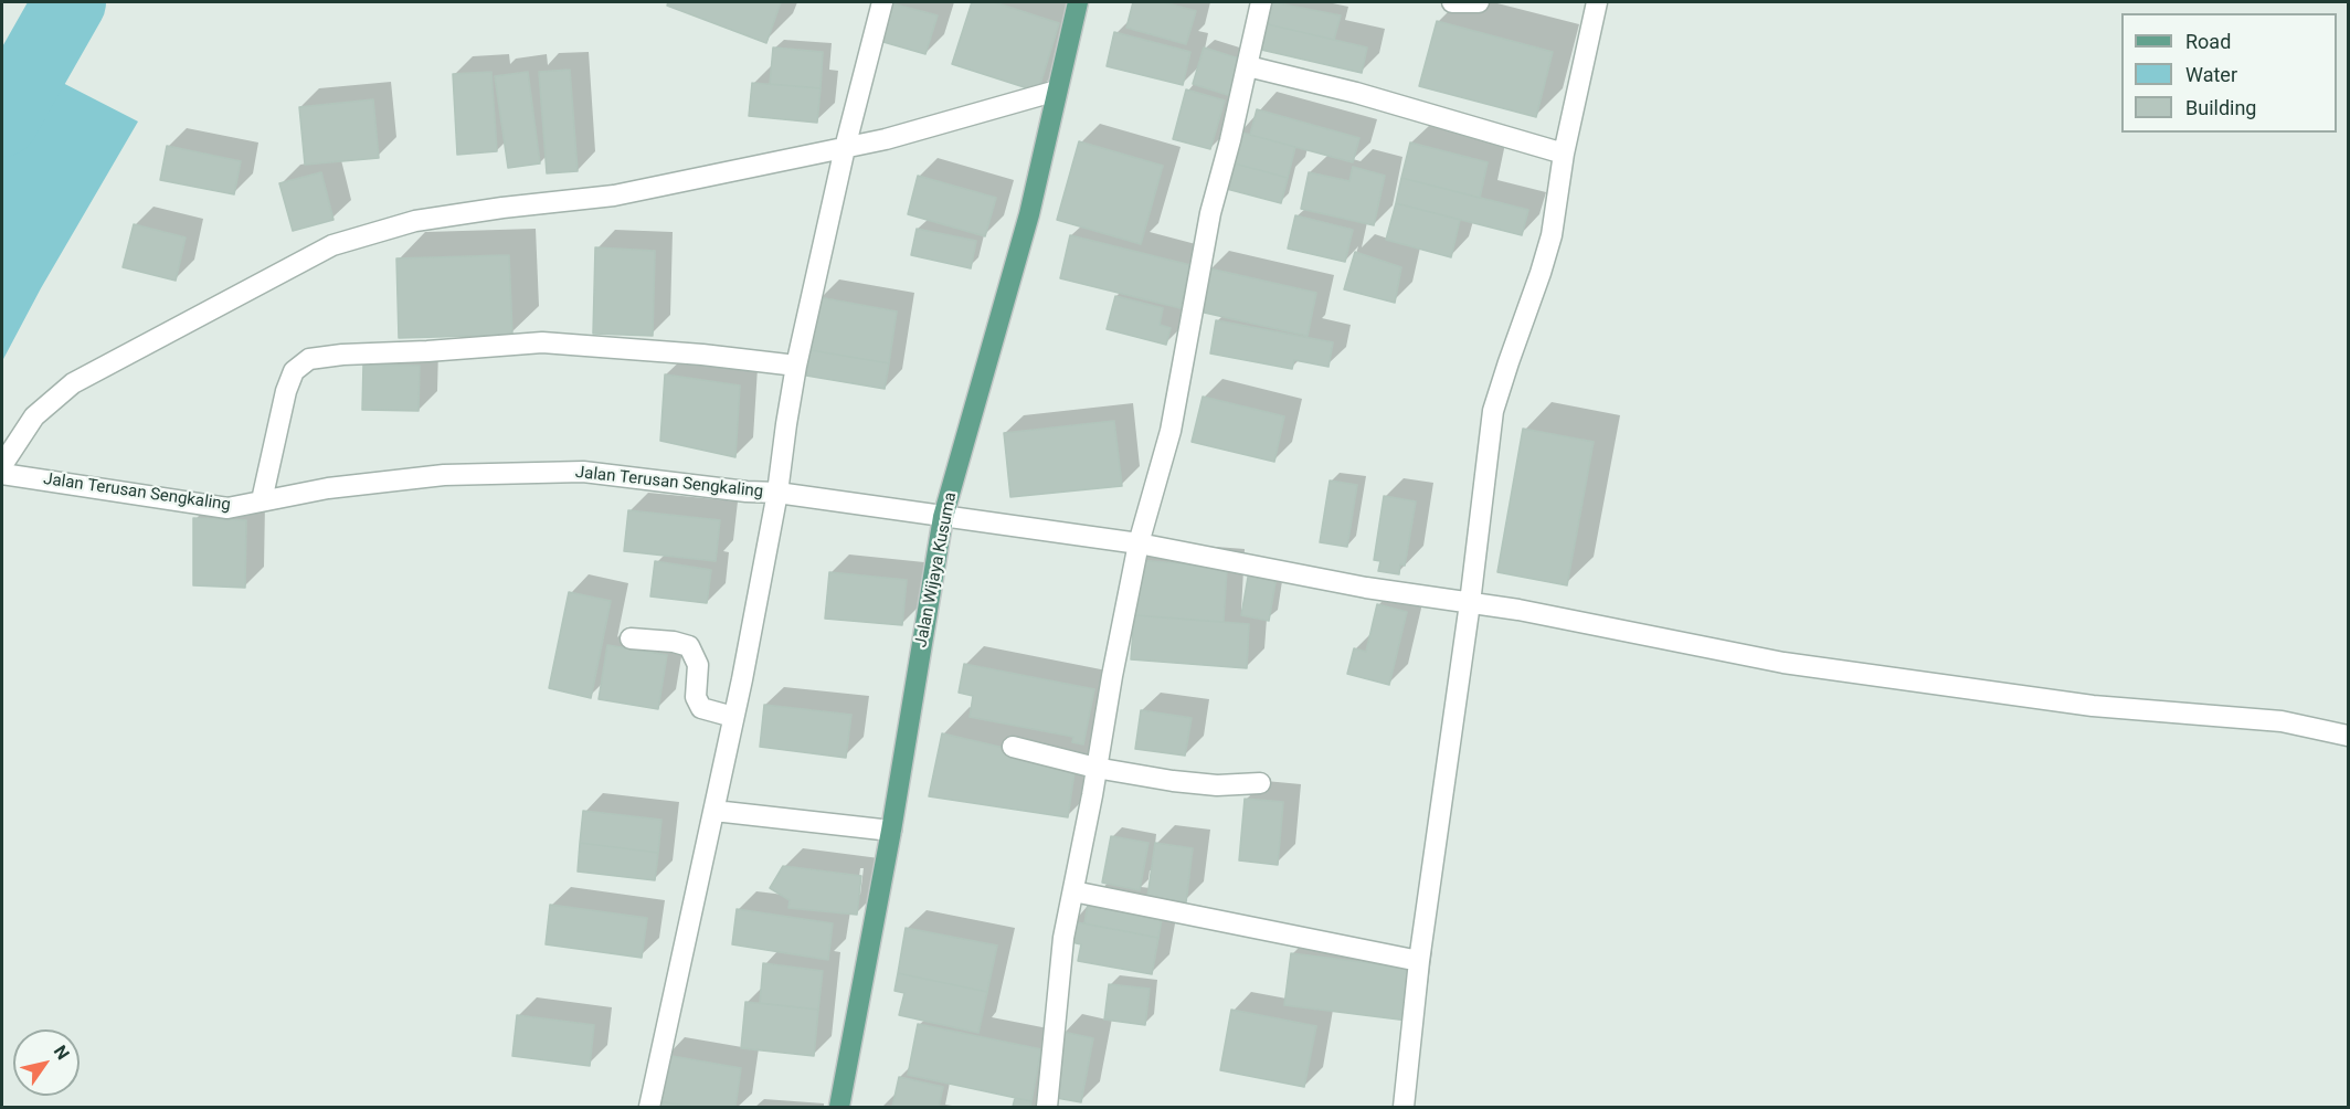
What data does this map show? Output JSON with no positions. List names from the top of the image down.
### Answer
{
  "streets": {
    "main road": ["Jalan Wijaya Kusuma"],
    "street": ["Jalan Terusan Sengkaling"]
  },
  "crossings": [
    ["Jalan Terusan Sengkaling", "Jalan Wijaya Kusuma"]
  ],
  "legend": ["Road", "Water", "Building"],
  "north": "top right"
}
